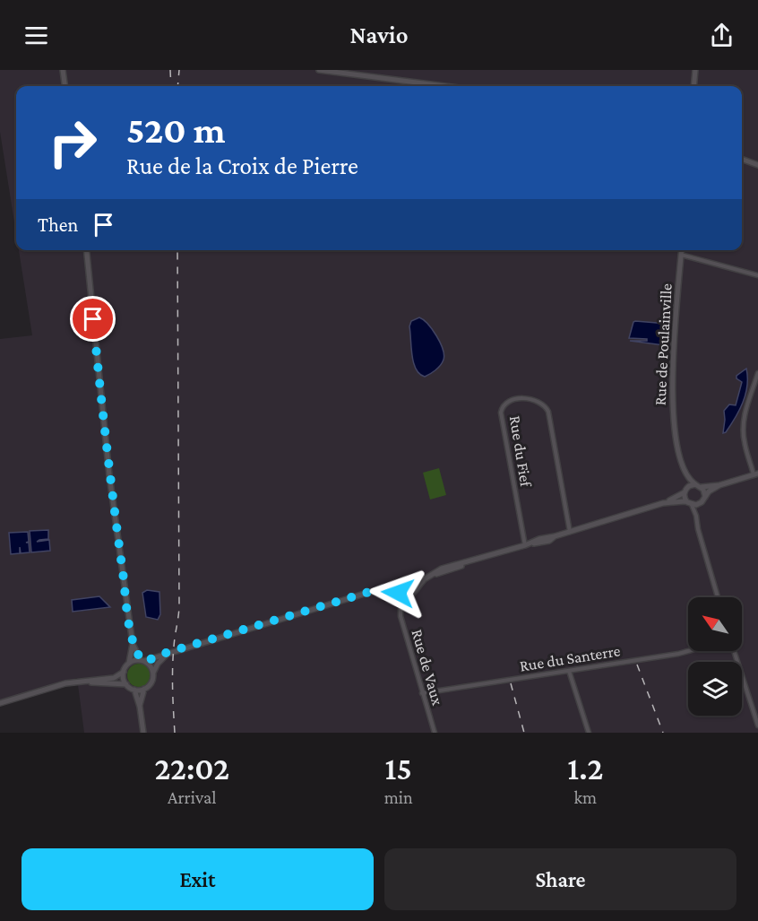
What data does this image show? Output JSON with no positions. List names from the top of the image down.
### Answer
{
  "streets": {
    "main road": ["Rue de Poulainville"],
    "street": ["Rue du Fief", "Rue du Santerre", "Rue de Vaux"]
  },
  "crossings": [
    ["Rue du Santerre", "Rue de Vaux"]
  ],
  "north": "top left",
  "page": {
    "header": "Navio",
    "turn": ["520 m", "Rue de la Croix de Pierre"],
    "then": "Then",
    "eta": [
      "22:02",
      "Arrival",
      "15",
      "min",
      "1.2",
      "km"
    ],
    "buttons": ["Exit", "Share"]
  }
}
